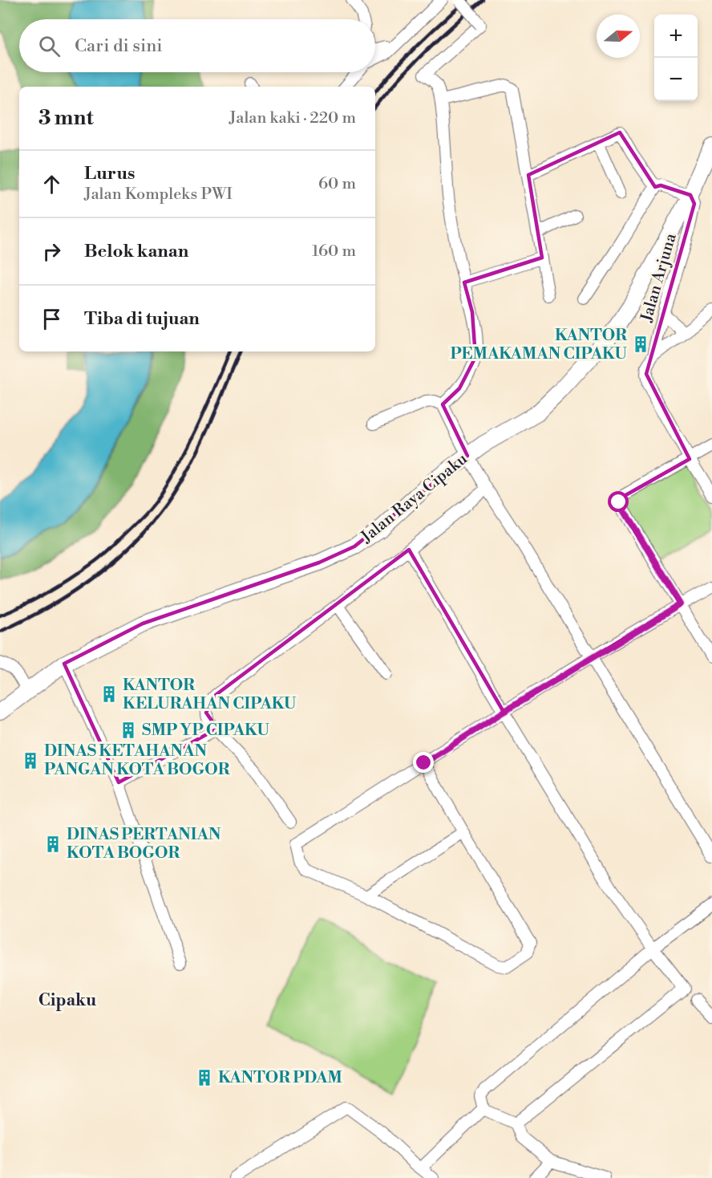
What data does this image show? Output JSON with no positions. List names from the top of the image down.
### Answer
{
  "streets": {
    "street": ["Jalan Arjuna", "Jalan Raya Cipaku"]
  },
  "crossings": [
    ["Jalan Arjuna", "Jalan Raya Cipaku"]
  ],
  "districts": ["Cipaku"],
  "places": {
    "building": [
      "KANTOR PEMAKAMAN CIPAKU",
      "KANTOR KELURAHAN CIPAKU",
      "SMP YP CIPAKU",
      "DINAS KETAHANAN PANGAN KOTA BOGOR",
      "DINAS PERTANIAN KOTA BOGOR",
      "KANTOR PDAM"
    ]
  },
  "north": "right",
  "page": {
    "map_buttons": ["+", "−"],
    "search": "Cari di sini",
    "heading": ["3 mnt", "Jalan kaki · 220 m"],
    "list": [
      ["Lurus", "Jalan Kompleks PWI", "60 m"],
      ["Belok kanan", "160 m"],
      "Tiba di tujuan"
    ]
  }
}
